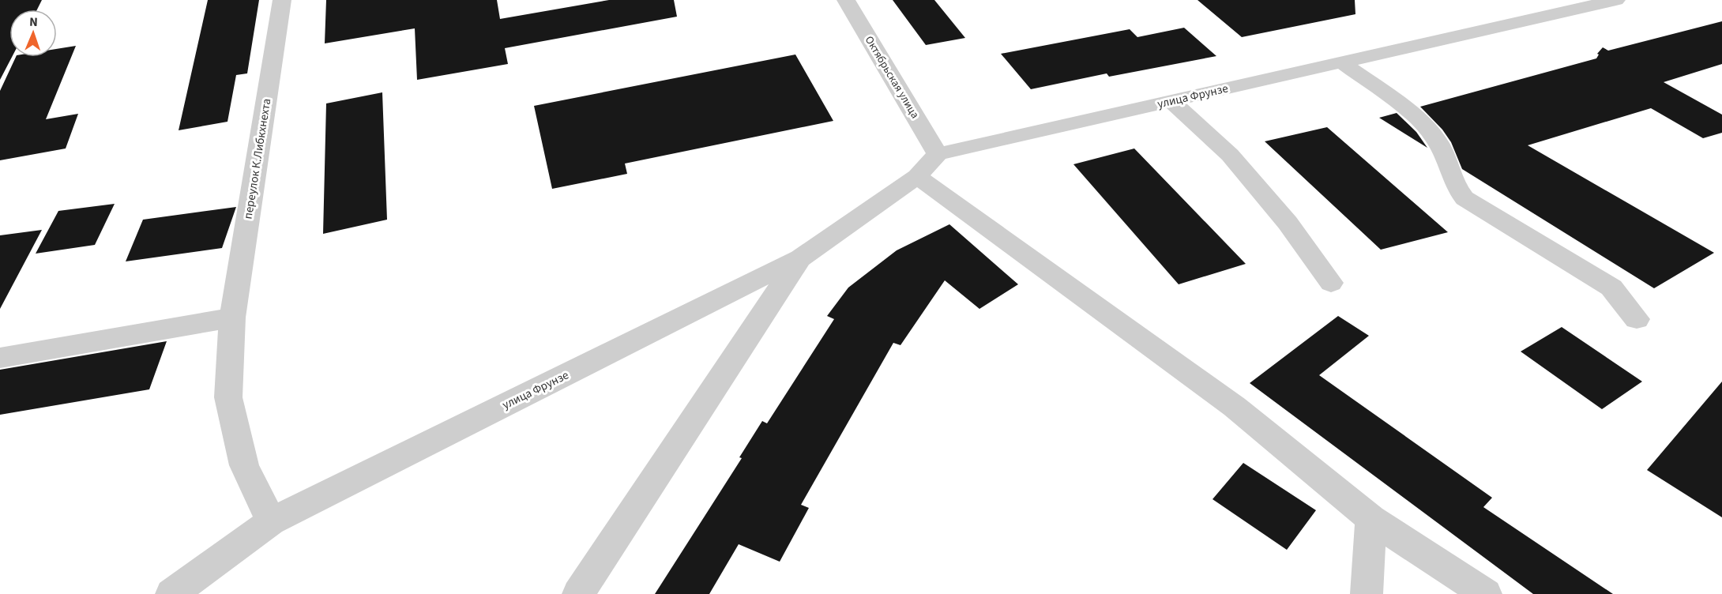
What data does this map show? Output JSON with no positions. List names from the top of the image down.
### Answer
{
  "streets": {
    "street": ["Октябрьская улица", "улица Фрунзе", "переулок К.Либкхнехта"]
  },
  "crossings": [
    ["Октябрьская улица", "улица Фрунзе"],
    ["улица Фрунзе", "переулок К.Либкхнехта"]
  ],
  "north": "top"
}
